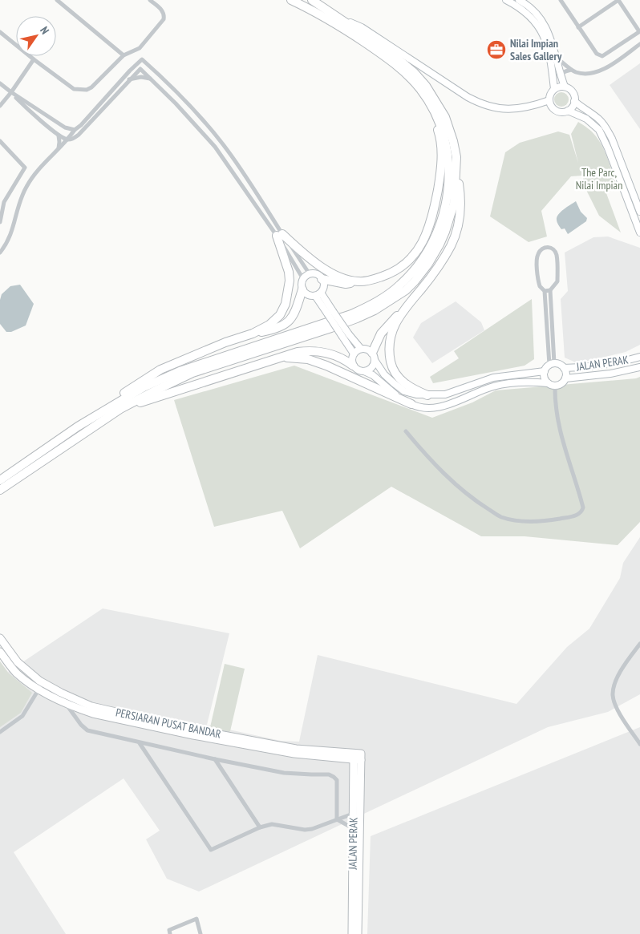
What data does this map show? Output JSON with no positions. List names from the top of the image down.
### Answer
{
  "streets": {
    "main road": ["JALAN PERAK", "PERSIARAN PUSAT BANDAR"]
  },
  "crossings": [
    ["JALAN PERAK", "PERSIARAN PUSAT BANDAR"]
  ],
  "parks": ["The Parc, Nilai Impian"],
  "places": {
    "office": ["Nilai Impian Sales Gallery"]
  },
  "north": "top right"
}
